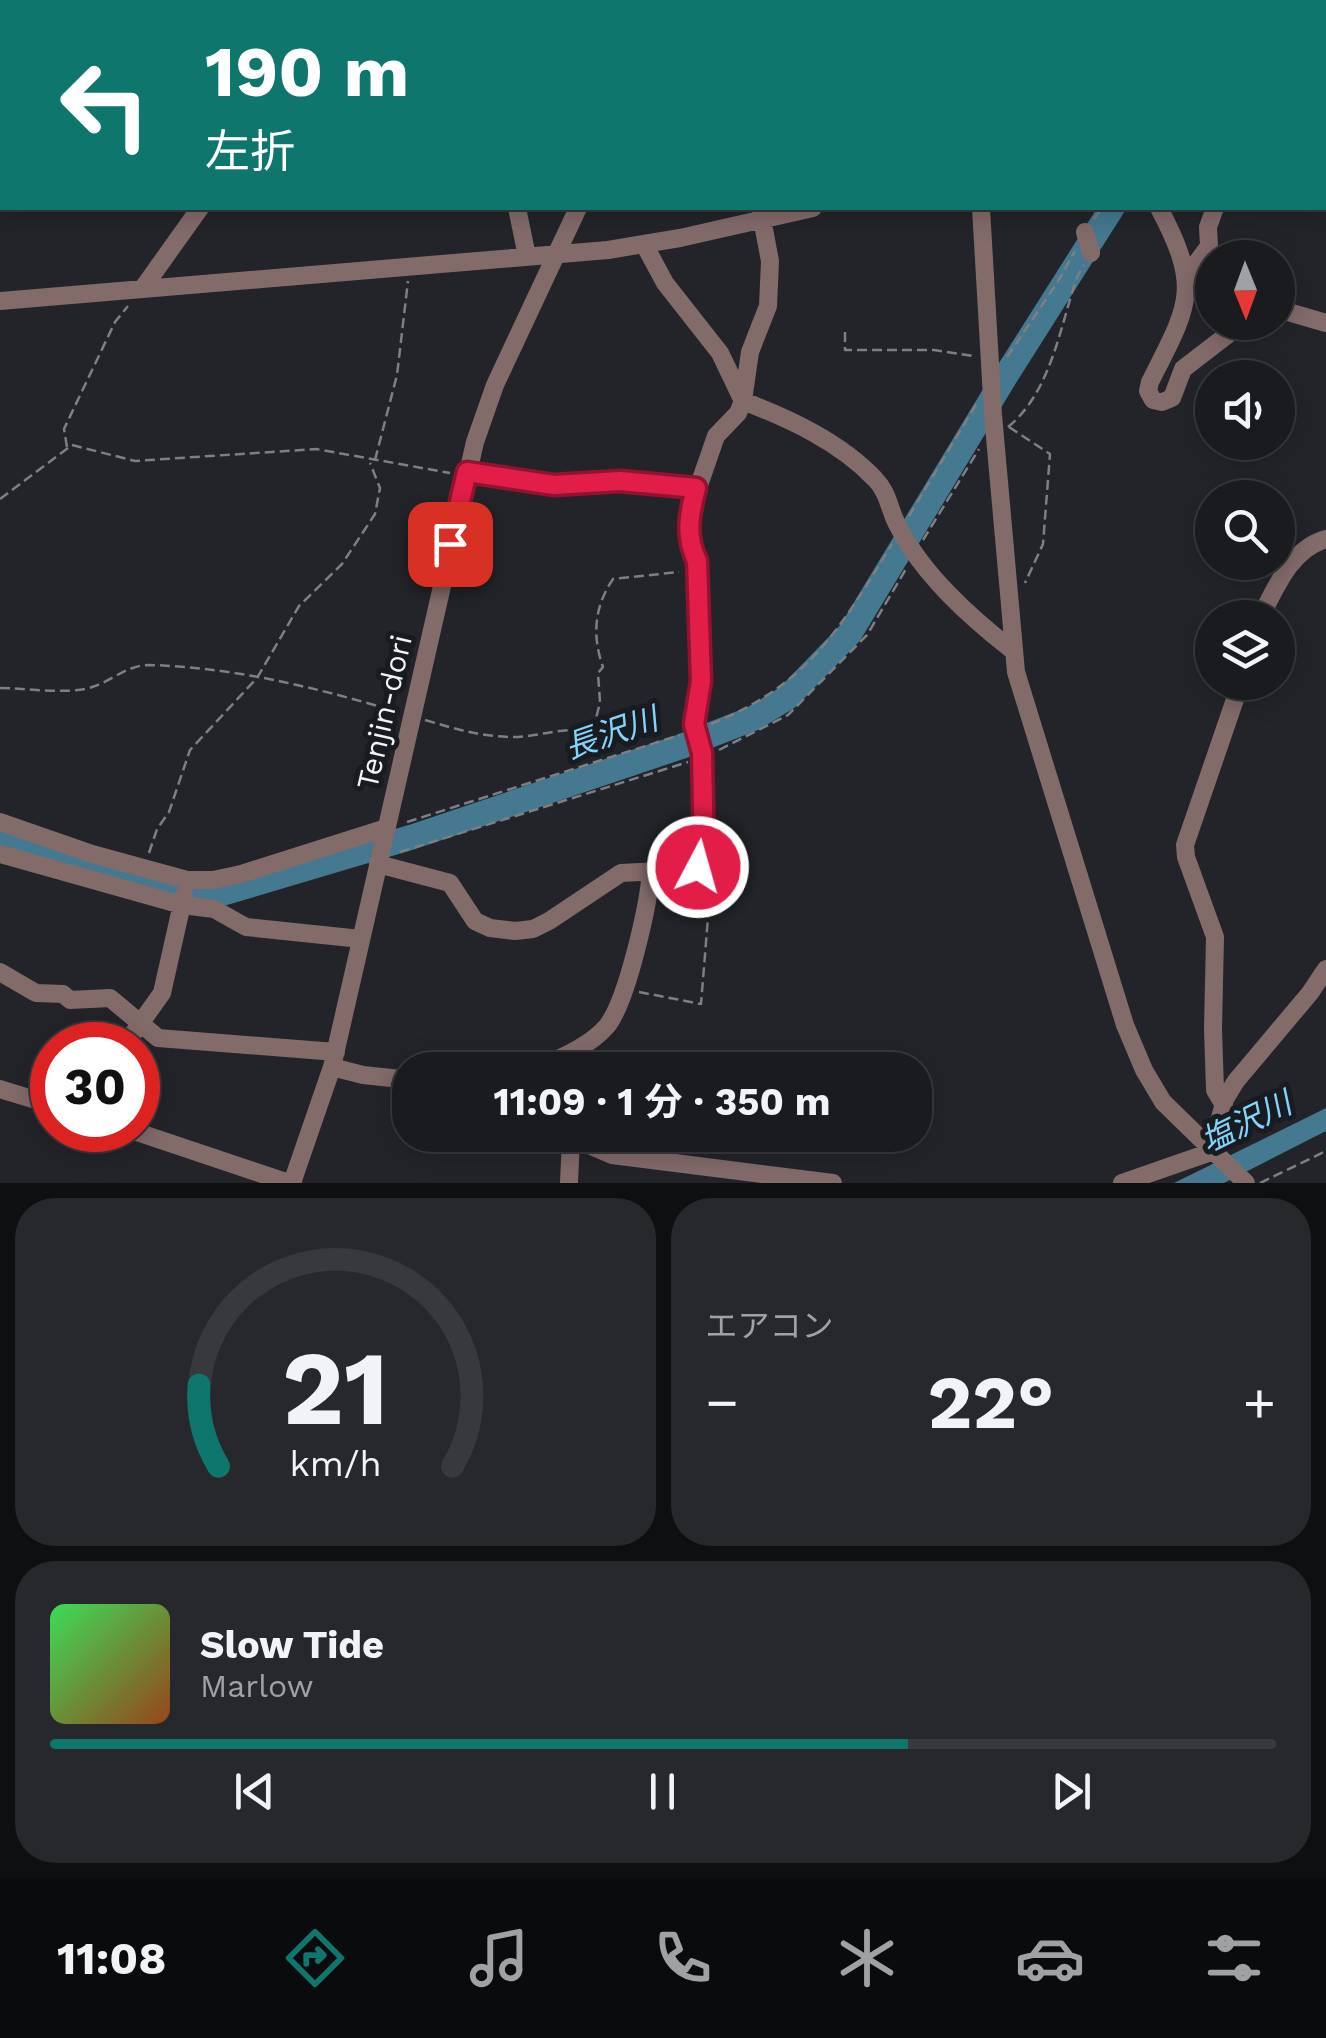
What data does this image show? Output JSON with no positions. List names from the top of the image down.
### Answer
{
  "streets": {
    "street": ["Tenjin-dori"]
  },
  "water": ["長沢川", "塩沢川"],
  "north": "bottom",
  "page": {
    "turn": ["190 m", "左折"],
    "limit": "30",
    "trip": "11:09 · 1 分 · 350 m",
    "tile": "エアコン",
    "heat": ["−", "22°", "+"],
    "song": ["Slow Tide", "Marlow"],
    "tabs": "11:08",
    "gauge": ["21", "km/h"]
  }
}
